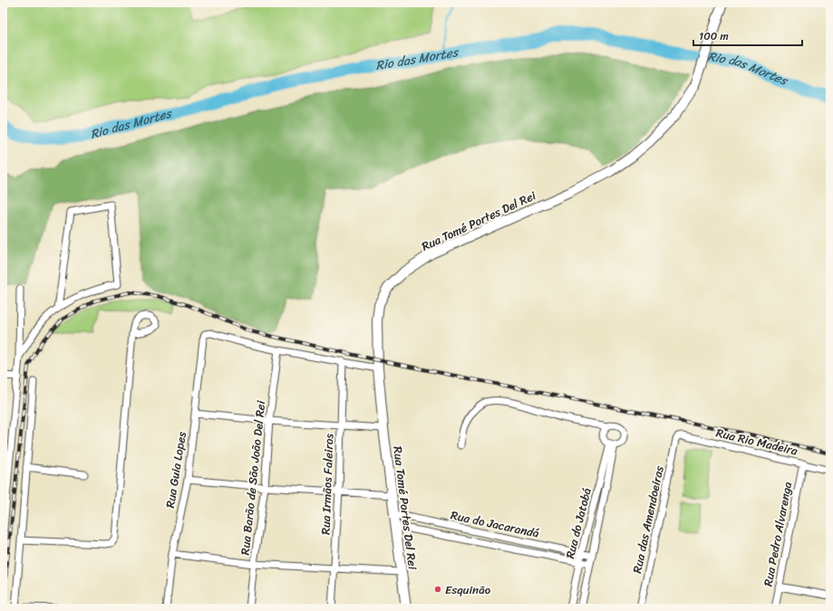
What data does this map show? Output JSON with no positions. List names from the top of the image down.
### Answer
{
  "streets": {
    "main road": ["Rua Tomé Portes Del Rei"],
    "street": [
      "Rua Rio Madeira",
      "Rua Guia Lopes",
      "Rua Barão de São João Del Rei",
      "Rua Irmãos Faleiros",
      "Rua das Amendoeiras",
      "Rua do Jatobá",
      "Rua do Jacarandá",
      "Rua Pedro Alvarenga"
    ]
  },
  "crossings": [
    ["Rua Tomé Portes Del Rei", "Rua do Jacarandá"],
    ["Rua Rio Madeira", "Rua das Amendoeiras"],
    ["Rua Rio Madeira", "Rua Pedro Alvarenga"],
    ["Rua Guia Lopes", "Rua Barão de São João Del Rei"],
    ["Rua do Jatobá", "Rua do Jacarandá"]
  ],
  "water": ["Rio das Mortes"],
  "places": ["Esquinão"],
  "scale_bar": "100 m"
}
